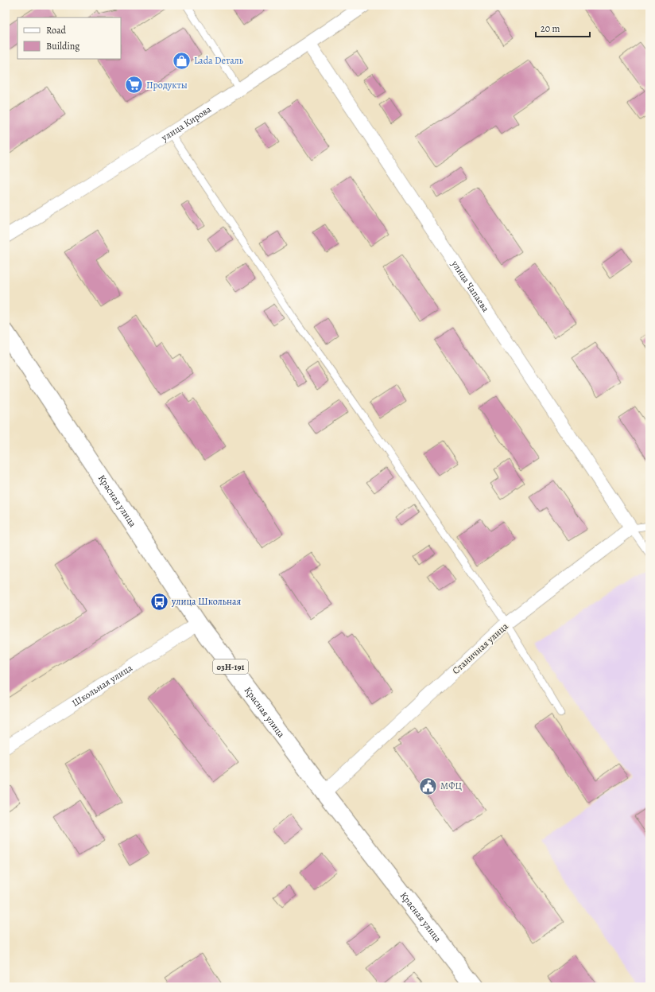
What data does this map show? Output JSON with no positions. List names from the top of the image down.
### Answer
{
  "streets": {
    "main road": ["Красная улица", "03Н-191"],
    "street": [
      "улица Кирова",
      "улица Чапаева",
      "Станичная улица",
      "Школьная улица"
    ]
  },
  "crossings": [
    ["улица Кирова", "улица Чапаева"],
    ["улица Чапаева", "Станичная улица"],
    ["Красная улица", "Станичная улица"],
    ["Красная улица", "Школьная улица"]
  ],
  "places": {
    "shop": ["Lada Dеталь"],
    "supermarket": ["Продукты"],
    "bus stop": ["улица Школьная"],
    "public building": ["МФЦ"]
  },
  "legend": ["Road", "Building"],
  "scale_bar": "20 m"
}
